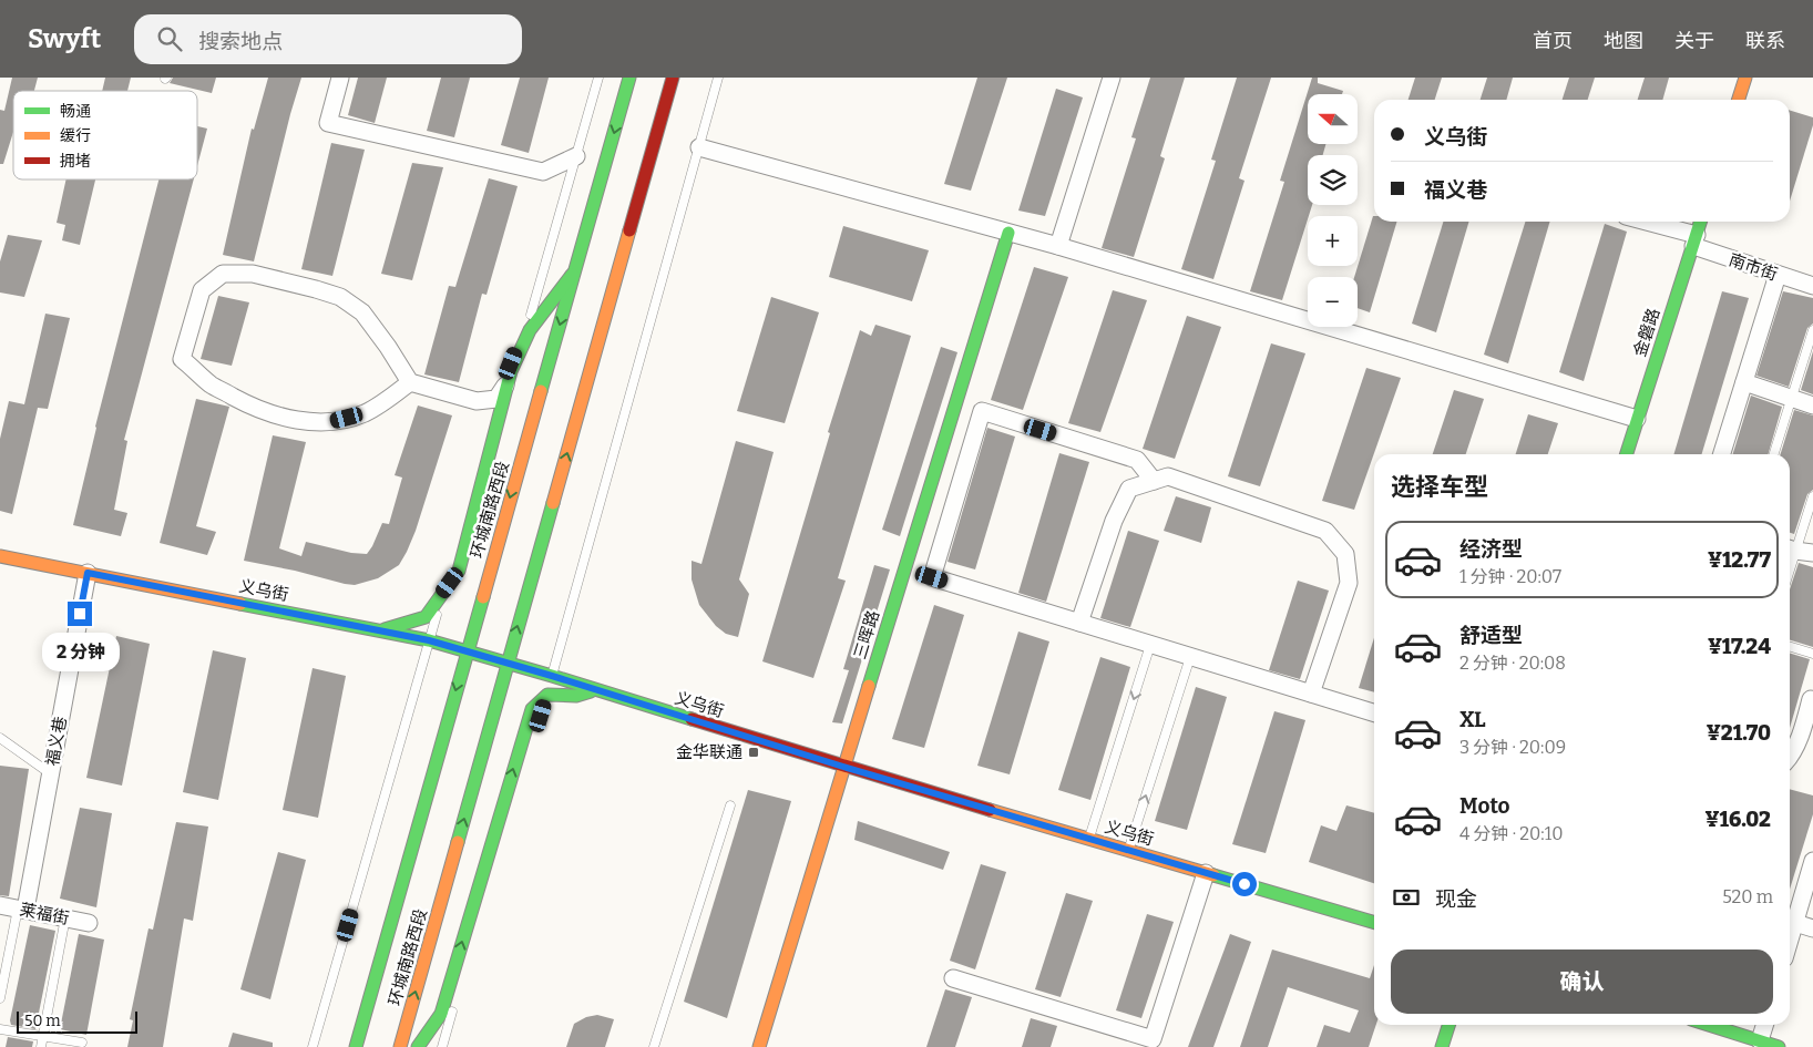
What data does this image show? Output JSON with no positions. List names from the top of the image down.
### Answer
{
  "streets": {
    "main road": [
      "金磐路",
      "环城南路西段",
      "义乌街",
      "三晖路"
    ],
    "street": ["南市街", "福义巷", "莱福街"]
  },
  "crossings": [
    ["南市街", "金磐路"],
    ["环城南路西段", "义乌街"],
    ["义乌街", "三晖路"],
    ["义乌街", "福义巷"],
    ["福义巷", "莱福街"]
  ],
  "places": {
    "transit": ["金华联通"]
  },
  "legend": ["畅通", "缓行", "拥堵"],
  "scale_bar": "50 m",
  "north": "left",
  "page": {
    "header": "Swyft",
    "search": "搜索地点",
    "nav": [
      "首页",
      "地图",
      "关于",
      "联系"
    ],
    "map_buttons": ["+", "−"],
    "banner": ["义乌街", "福义巷"],
    "heading": "选择车型",
    "list": [
      {
        "name": "经济型",
        "note": "1 分钟 · 20:07",
        "value": "¥12.77"
      },
      {
        "name": "舒适型",
        "note": "2 分钟 · 20:08",
        "value": "¥17.24"
      },
      {
        "name": "XL",
        "note": "3 分钟 · 20:09",
        "value": "¥21.70"
      },
      {
        "name": "Moto",
        "note": "4 分钟 · 20:10",
        "value": "¥16.02"
      }
    ],
    "bubble": "2 分钟",
    "pay": ["现金", "520 m"],
    "buttons": "确认",
    "scale": "50 m"
  }
}
